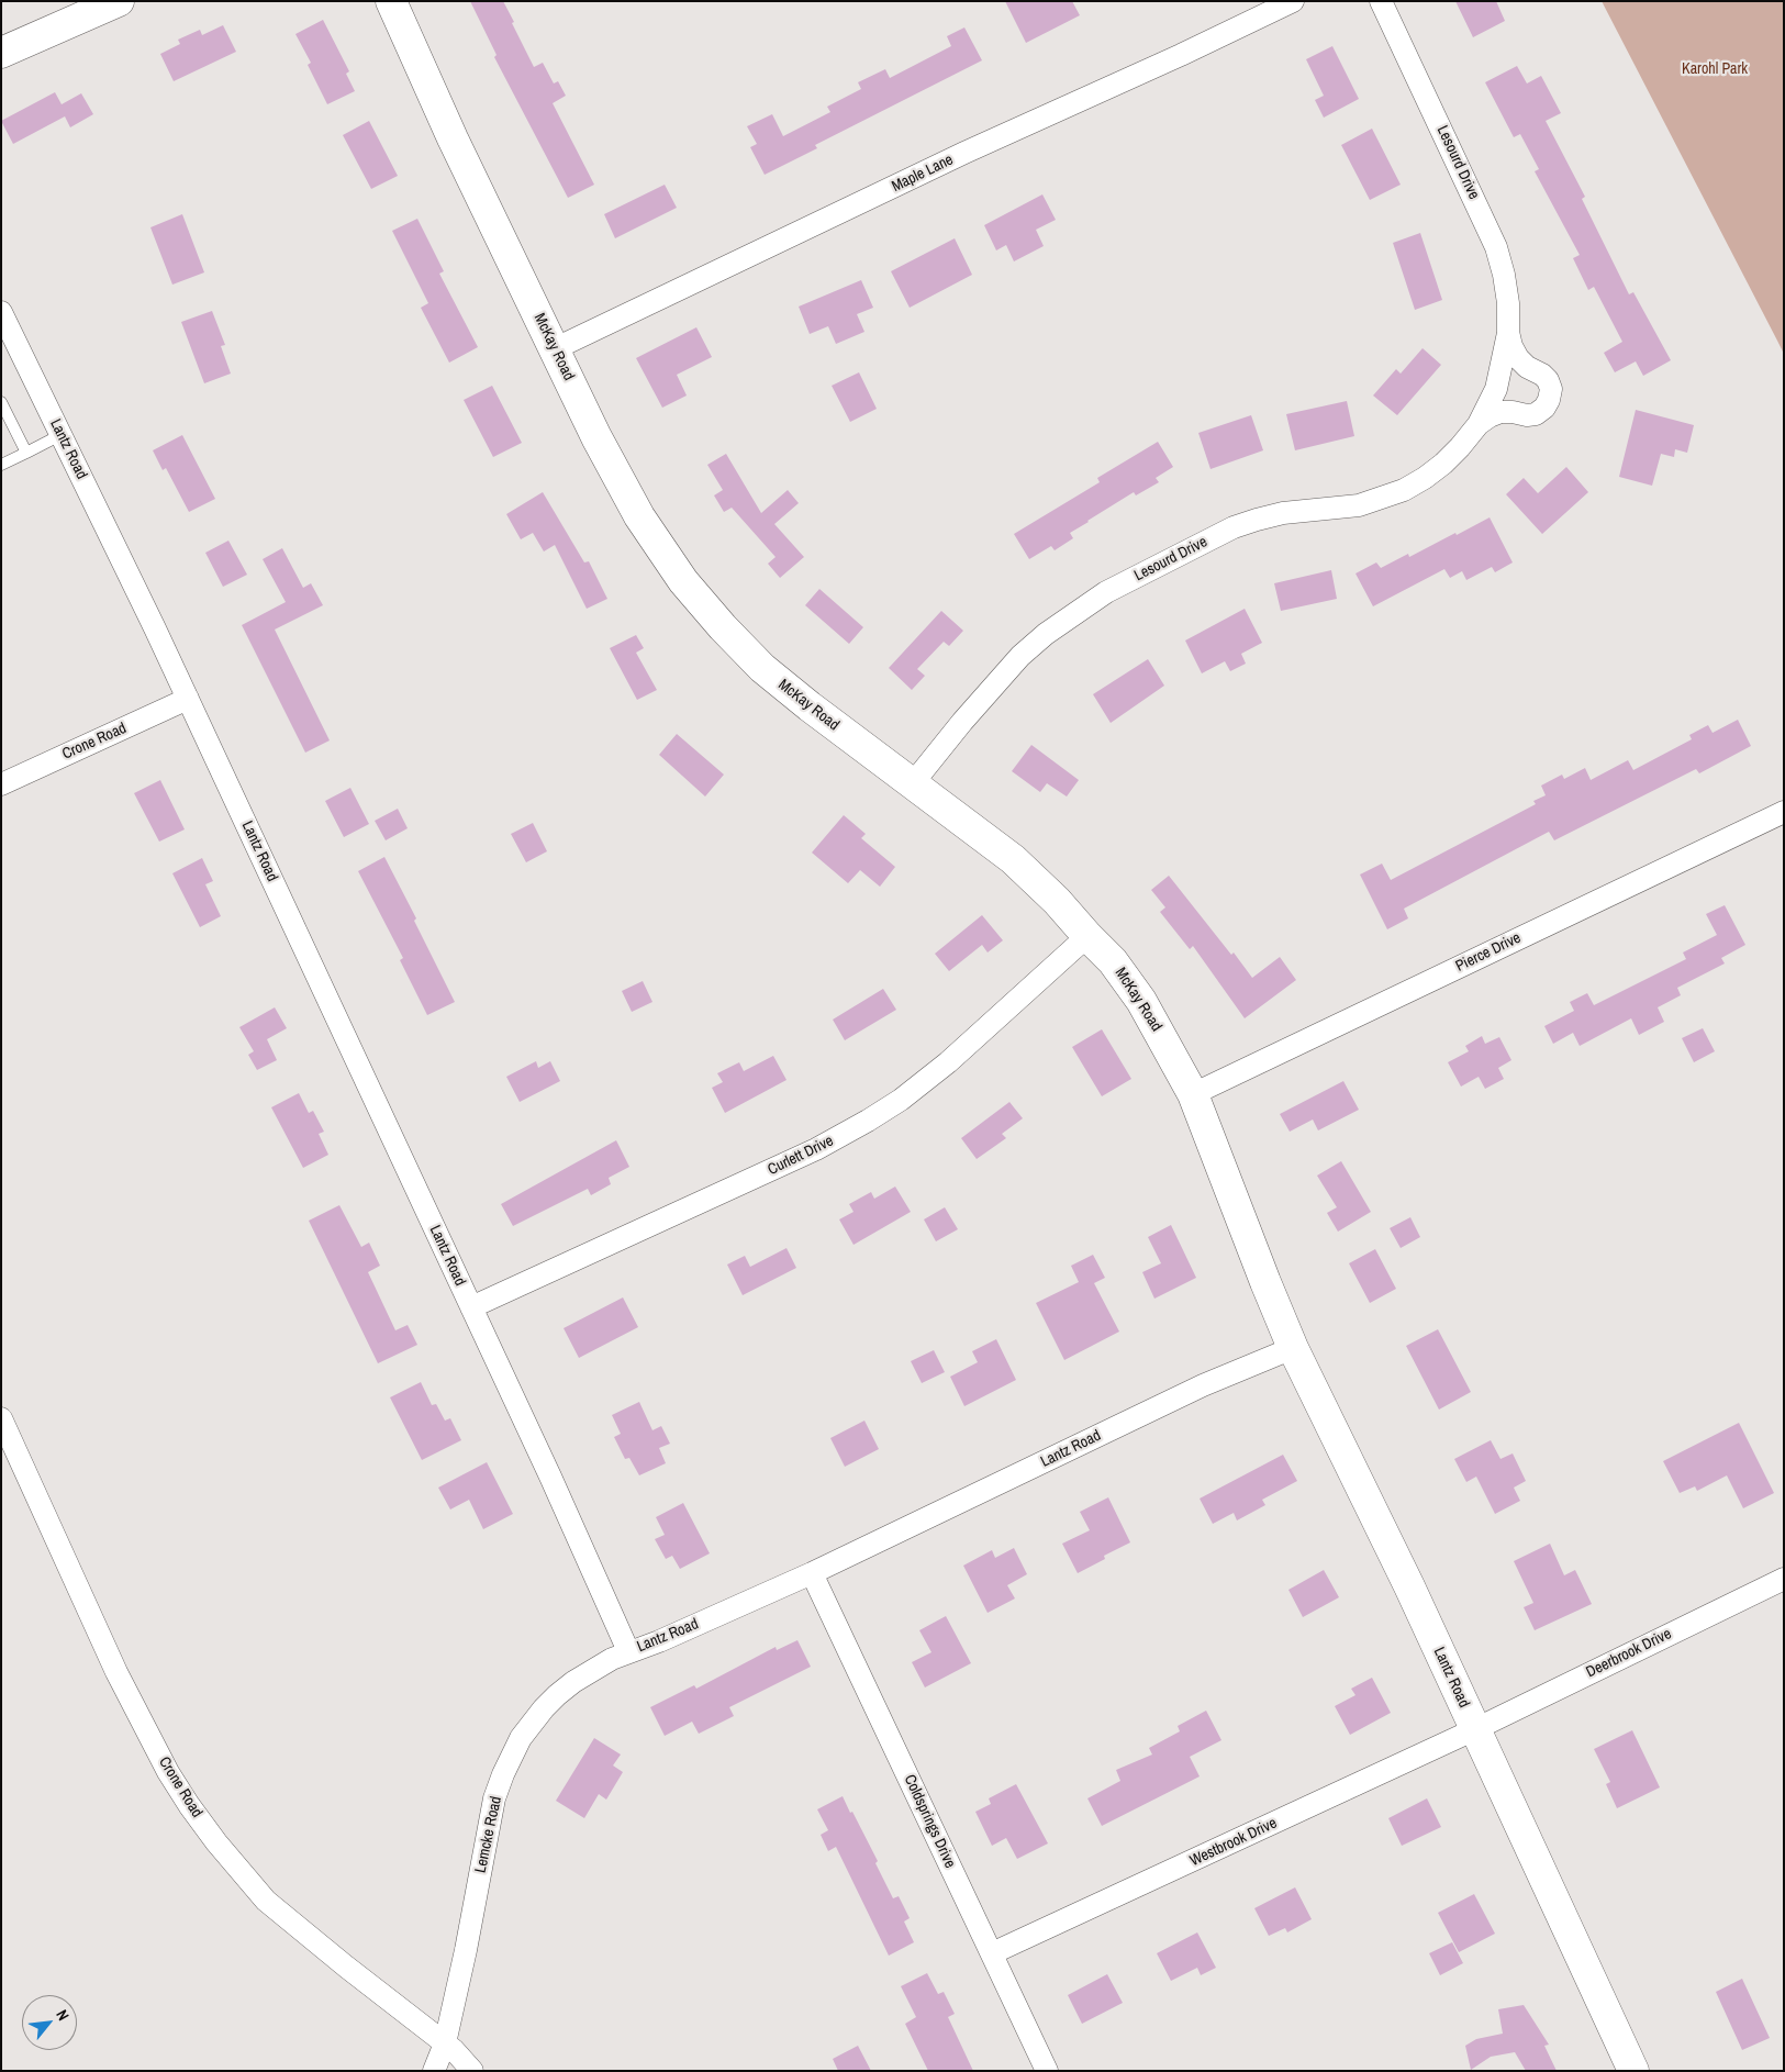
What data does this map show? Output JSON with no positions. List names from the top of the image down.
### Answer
{
  "streets": {
    "street": [
      "Lesourd Drive",
      "Maple Lane",
      "McKay Road",
      "Lantz Road",
      "Crone Road",
      "Pierce Drive",
      "Curlett Drive",
      "Deerbrook Drive",
      "Coldsprings Drive",
      "Lemcke Road",
      "Westbrook Drive"
    ]
  },
  "crossings": [
    ["Lesourd Drive", "McKay Road"],
    ["Maple Lane", "McKay Road"],
    ["McKay Road", "Lantz Road"],
    ["McKay Road", "Pierce Drive"],
    ["McKay Road", "Curlett Drive"],
    ["Lantz Road", "Crone Road"],
    ["Lantz Road", "Curlett Drive"],
    ["Lantz Road", "Deerbrook Drive"],
    ["Lantz Road", "Coldsprings Drive"],
    ["Lantz Road", "Lemcke Road"],
    ["Lantz Road", "Westbrook Drive"],
    ["Crone Road", "Lemcke Road"],
    ["Deerbrook Drive", "Westbrook Drive"],
    ["Coldsprings Drive", "Westbrook Drive"]
  ],
  "parks": ["Karohl Park"],
  "north": "top right"
}
